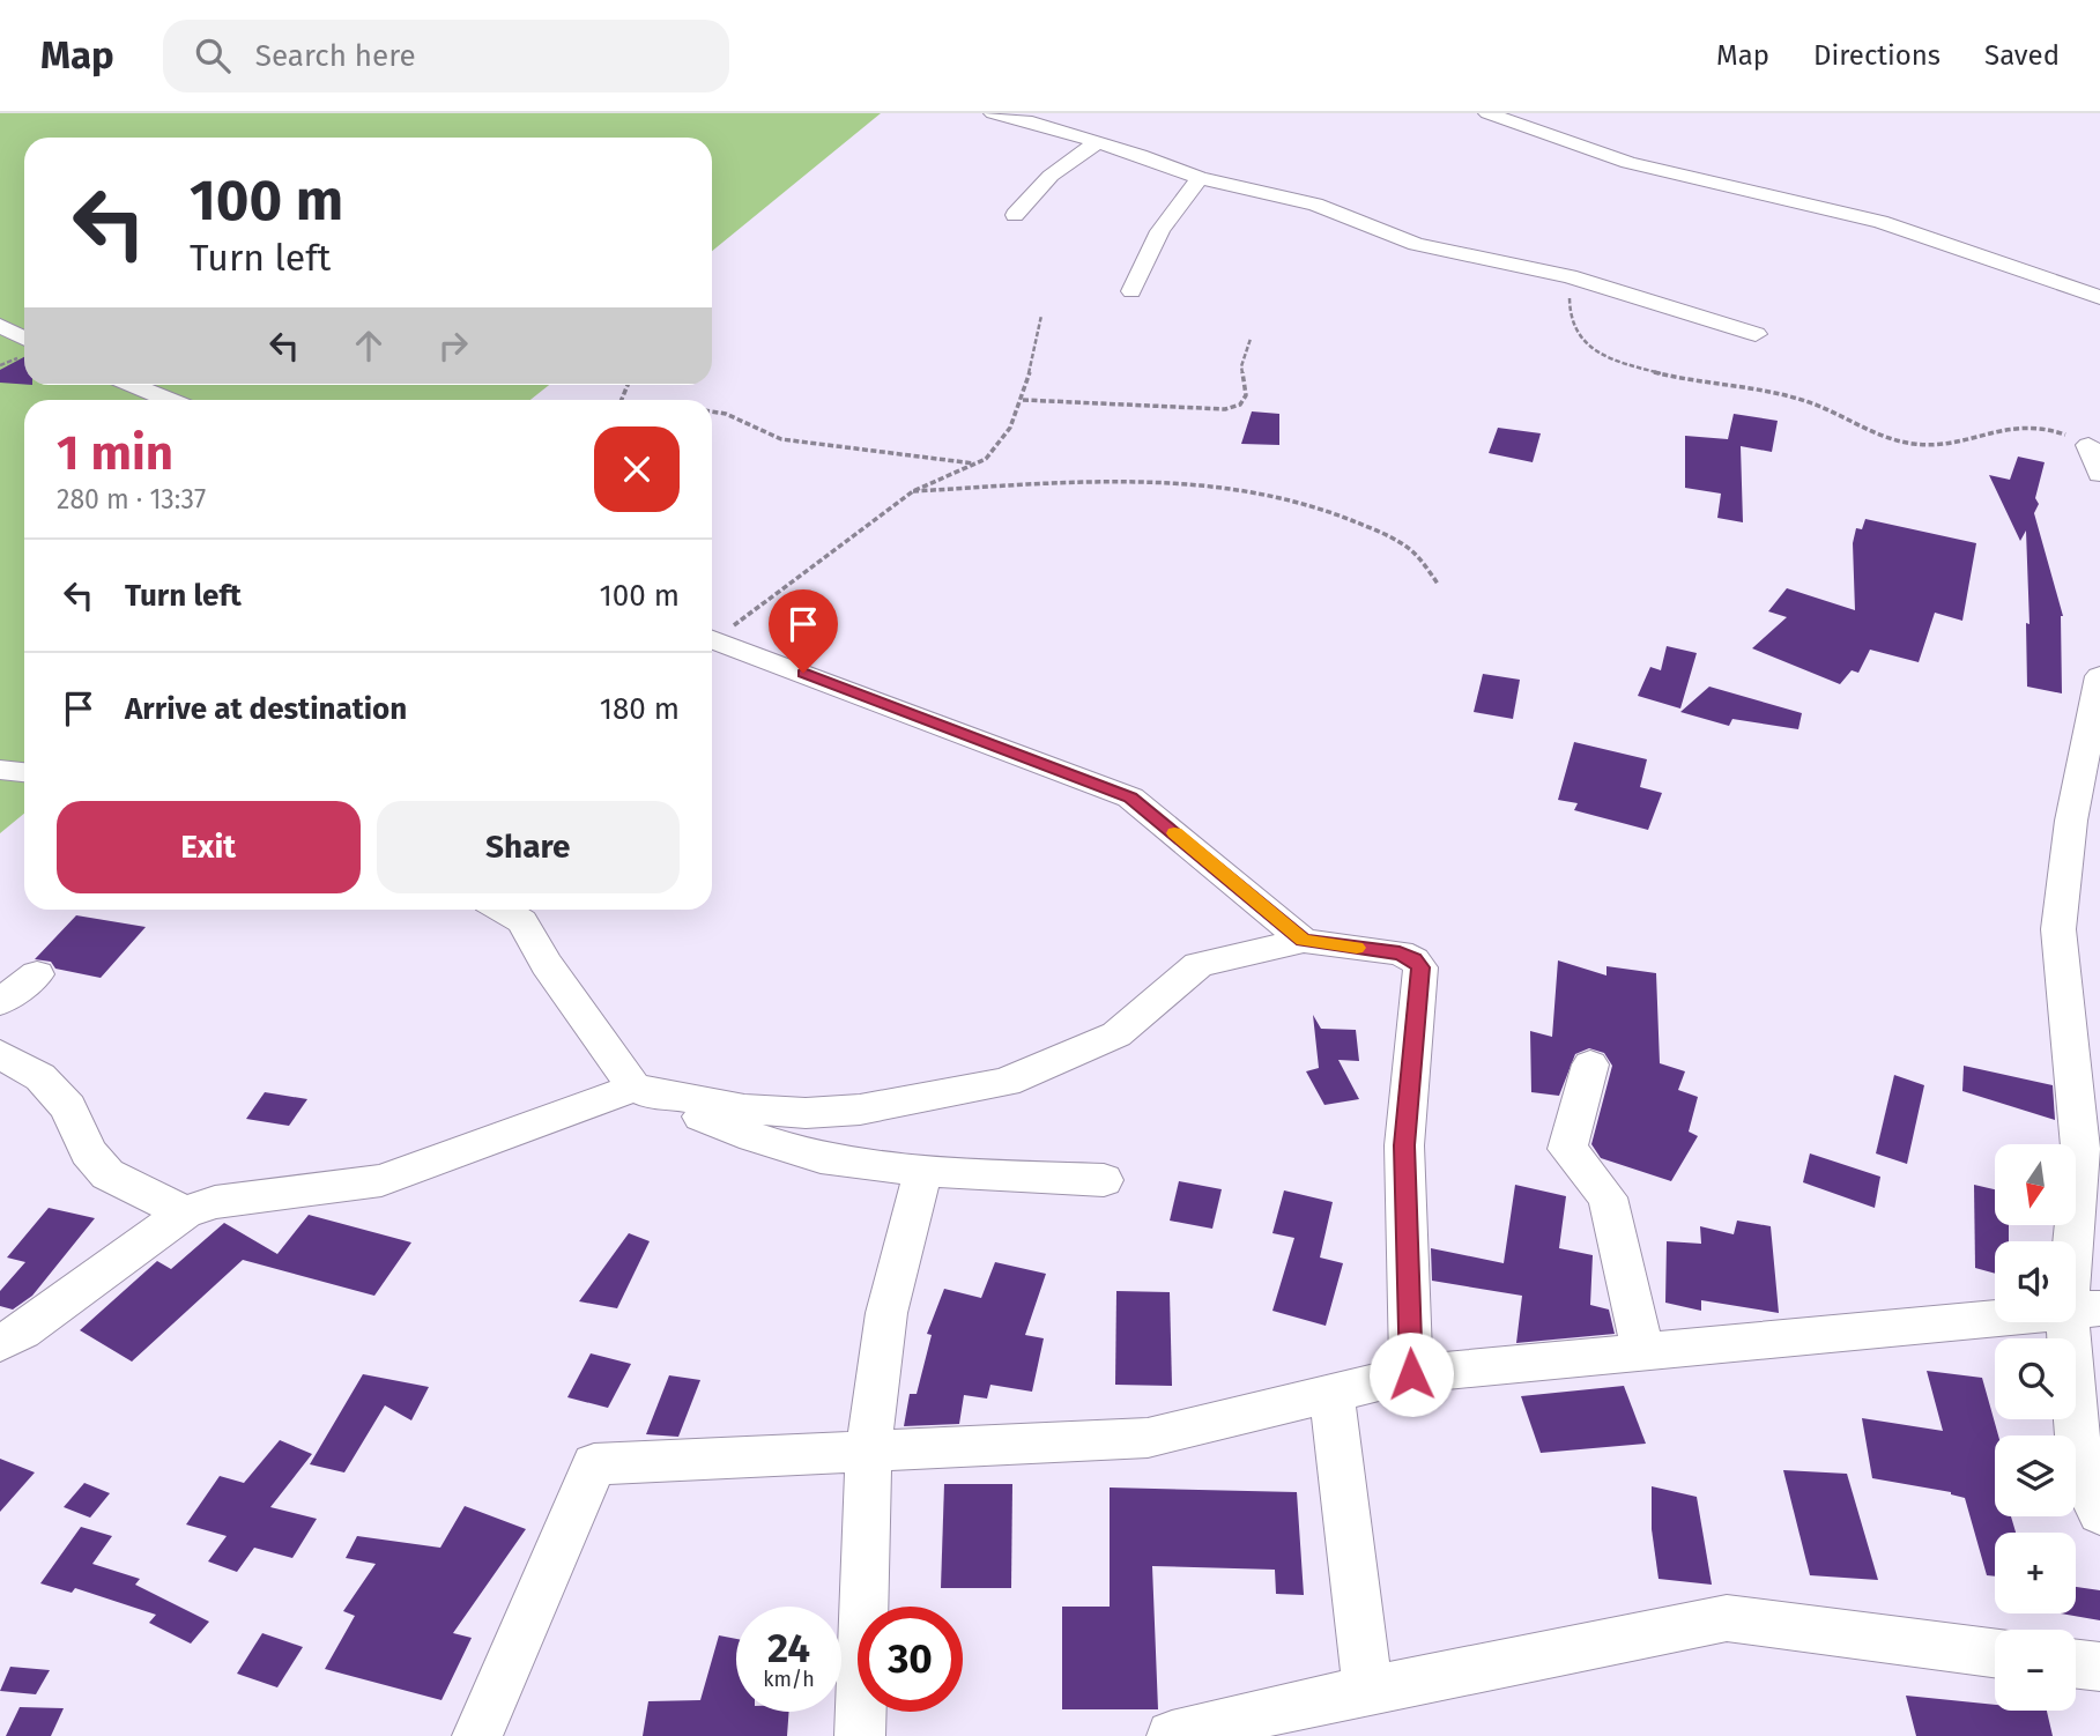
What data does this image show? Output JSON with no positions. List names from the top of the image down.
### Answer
{
  "north": "bottom",
  "page": {
    "header": "Map",
    "search": "Search here",
    "nav": ["Map", "Directions", "Saved"],
    "turn": ["100 m", "Turn left"],
    "heading": ["1 min", "280 m · 13:37"],
    "list": [
      {
        "name": "Turn left",
        "value": "100 m"
      },
      {
        "name": "Arrive at destination",
        "value": "180 m"
      }
    ],
    "buttons": ["Exit", "Share"],
    "map_buttons": ["+", "−"],
    "speed": "24 km/h",
    "limit": "30"
  }
}
